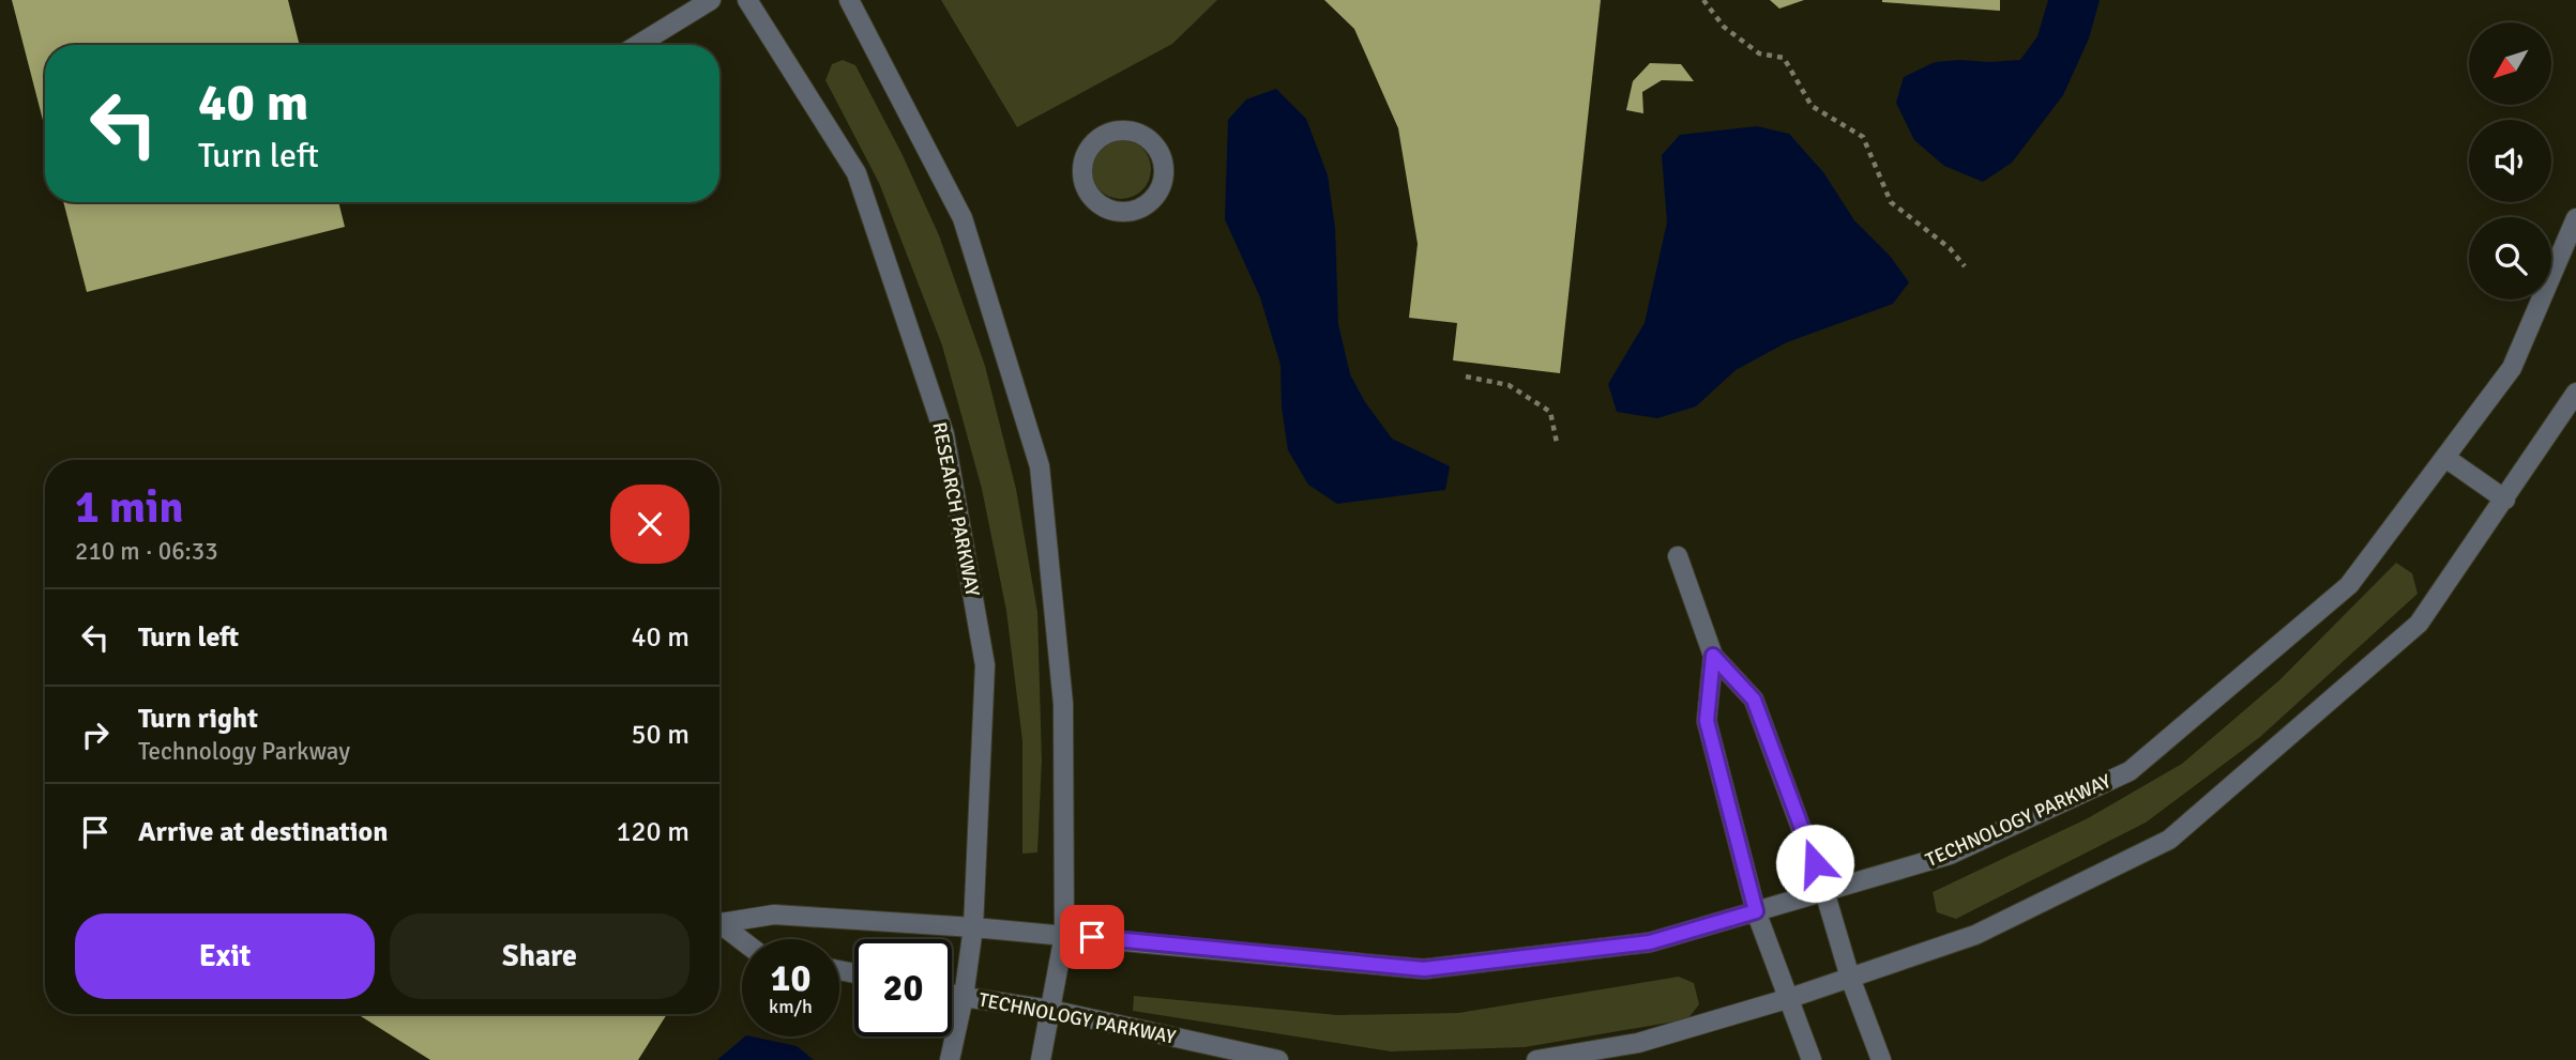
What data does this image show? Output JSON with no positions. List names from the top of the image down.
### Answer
{
  "streets": {
    "street": ["RESEARCH PARKWAY", "TECHNOLOGY PARKWAY"]
  },
  "crossings": [
    ["RESEARCH PARKWAY", "TECHNOLOGY PARKWAY"]
  ],
  "north": "bottom left",
  "page": {
    "turn": ["40 m", "Turn left"],
    "heading": ["1 min", "210 m · 06:33"],
    "list": [
      {
        "name": "Turn left",
        "value": "40 m"
      },
      {
        "name": "Turn right",
        "note": "Technology Parkway",
        "value": "50 m"
      },
      {
        "name": "Arrive at destination",
        "value": "120 m"
      }
    ],
    "buttons": ["Exit", "Share"],
    "speed": "10 km/h",
    "limit": "20"
  }
}
